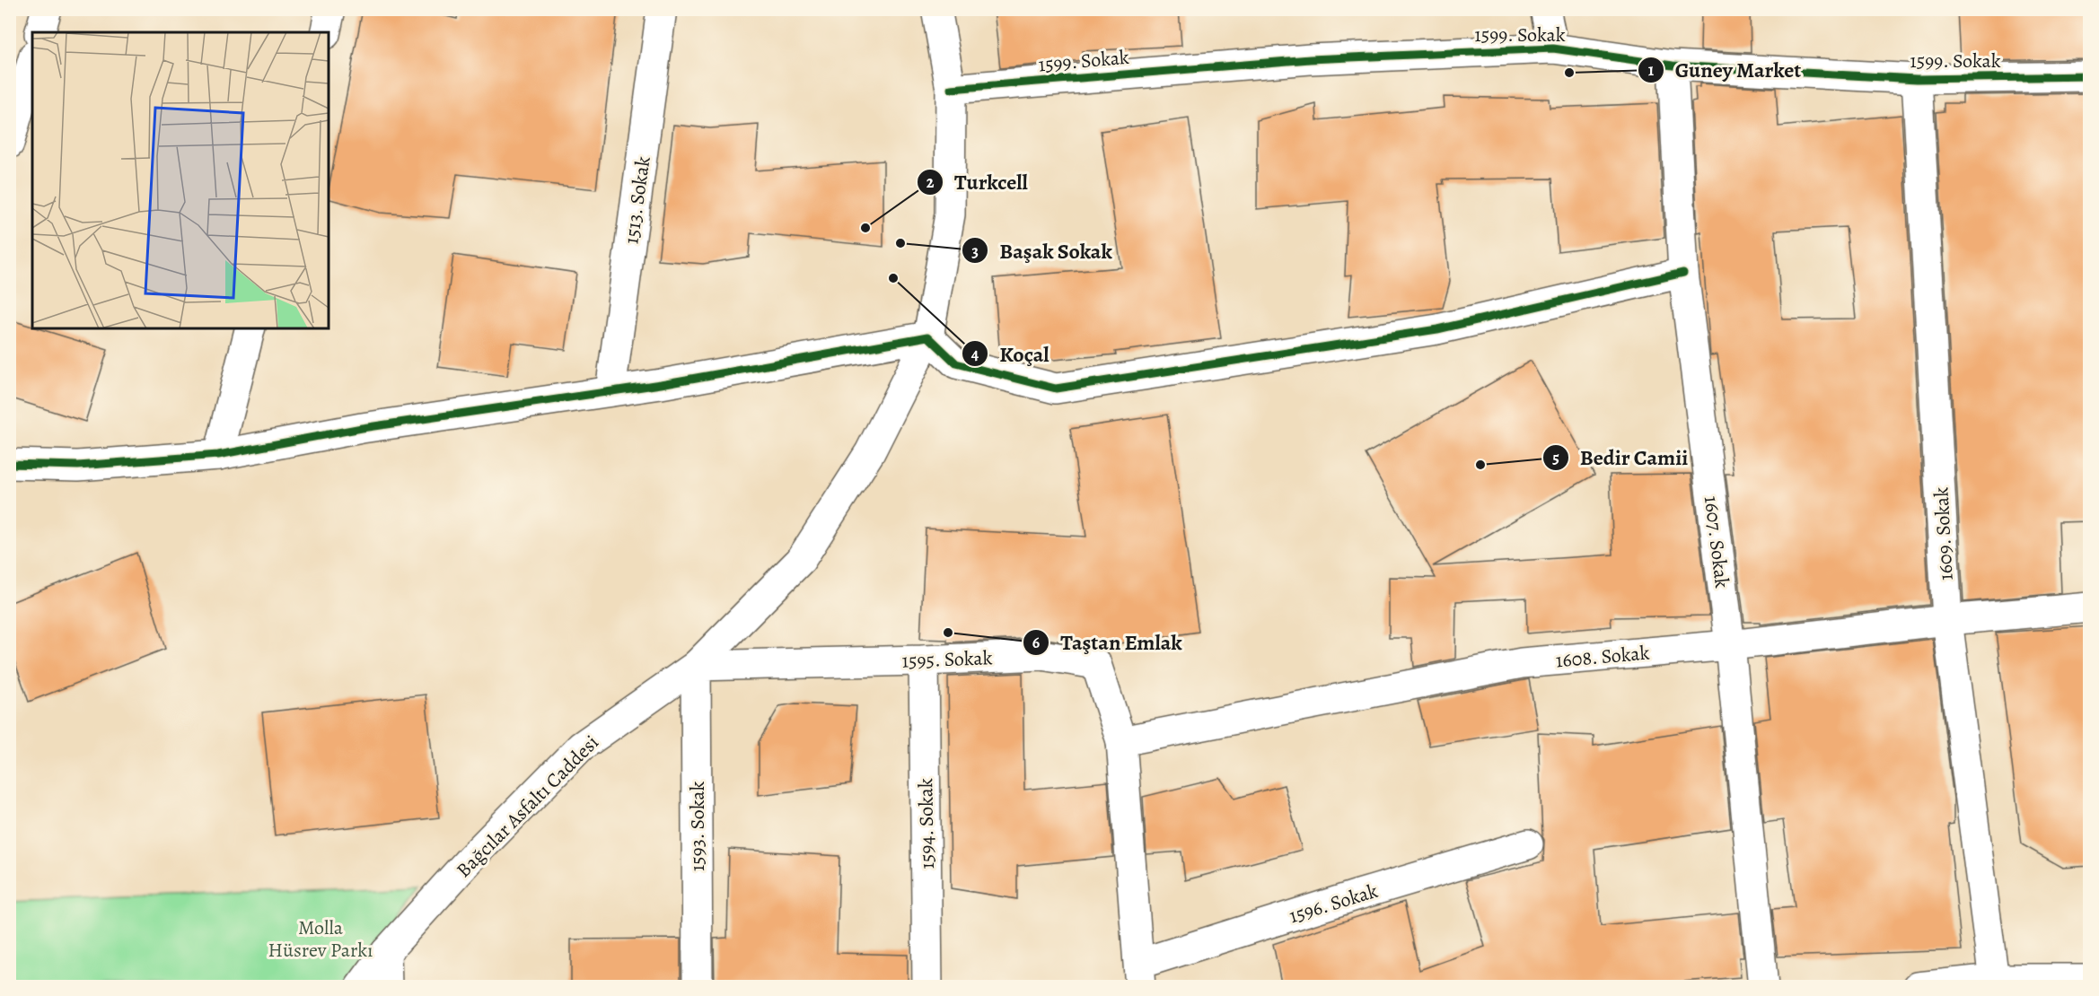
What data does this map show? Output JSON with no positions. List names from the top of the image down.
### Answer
{
  "streets": {
    "street": [
      "1599. Sokak",
      "1513. Sokak",
      "1609. Sokak",
      "1607. Sokak",
      "1608. Sokak",
      "1595. Sokak",
      "Bağcılar Asfaltı Caddesi",
      "1594. Sokak",
      "1593. Sokak",
      "1596. Sokak"
    ]
  },
  "crossings": [
    ["1599. Sokak", "1609. Sokak"],
    ["1599. Sokak", "1607. Sokak"],
    ["1599. Sokak", "Bağcılar Asfaltı Caddesi"],
    ["1609. Sokak", "1608. Sokak"],
    ["1607. Sokak", "1608. Sokak"],
    ["1608. Sokak", "1595. Sokak"],
    ["1595. Sokak", "Bağcılar Asfaltı Caddesi"],
    ["1595. Sokak", "1594. Sokak"],
    ["1595. Sokak", "1593. Sokak"],
    ["1595. Sokak", "1596. Sokak"],
    ["Bağcılar Asfaltı Caddesi", "1593. Sokak"]
  ],
  "parks": ["Molla Hüsrev Parkı"],
  "places": [
    "Guney Market",
    "Turkcell",
    "Başak Sokak",
    "Koçal",
    "Bedir Camii",
    "Taştan Emlak"
  ]
}
